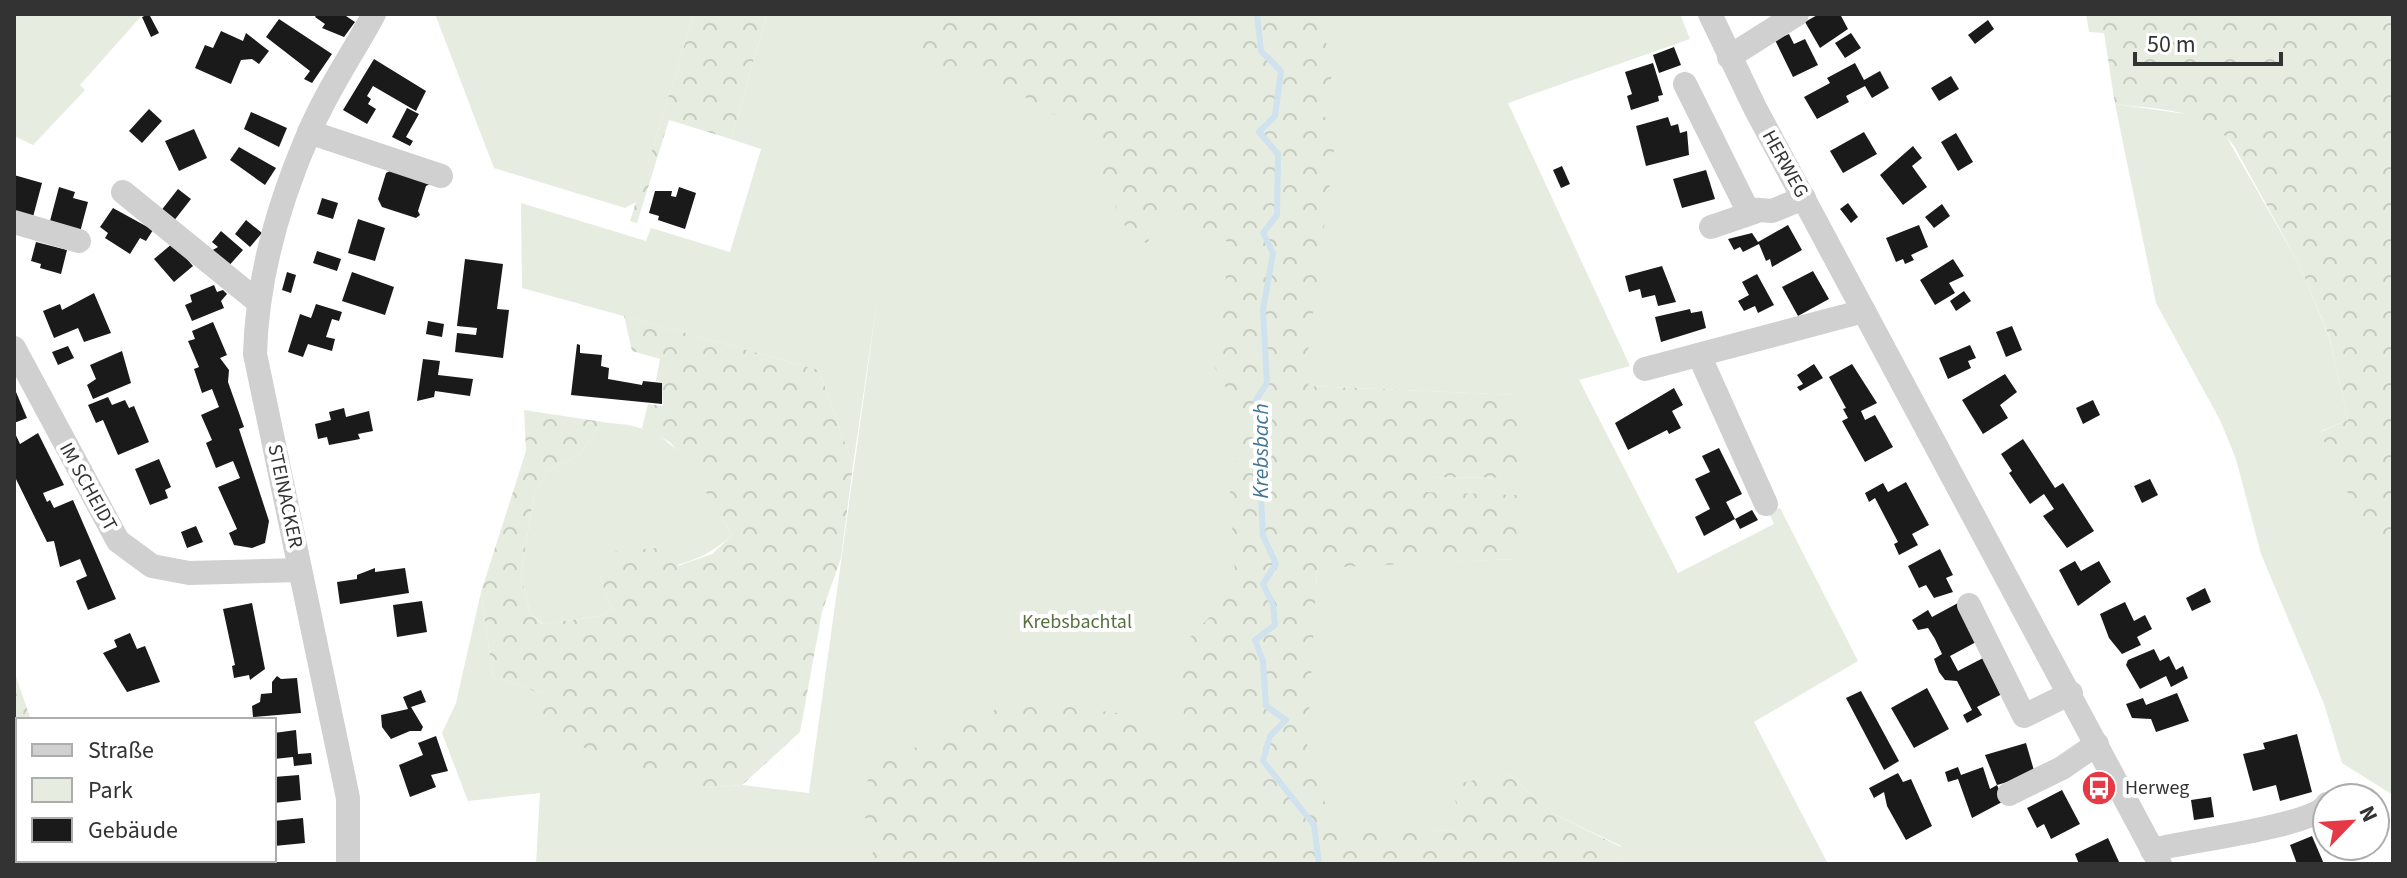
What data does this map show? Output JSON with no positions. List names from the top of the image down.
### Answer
{
  "streets": {
    "street": ["HERWEG", "IM SCHEIDT", "STEINACKER"]
  },
  "crossings": [
    ["IM SCHEIDT", "STEINACKER"]
  ],
  "water": ["Krebsbach"],
  "parks": ["Krebsbachtal"],
  "places": {
    "bus stop": ["Herweg"]
  },
  "legend": ["Straße", "Park", "Gebäude"],
  "scale_bar": "50 m",
  "north": "top right"
}
